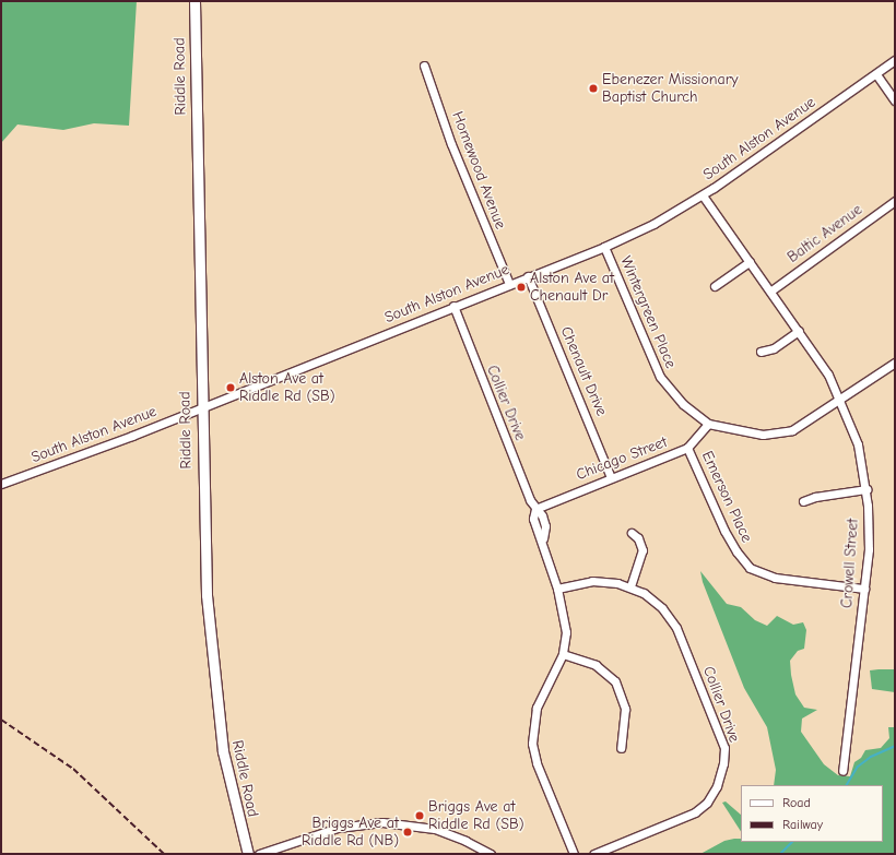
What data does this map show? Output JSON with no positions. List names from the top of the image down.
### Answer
{
  "streets": {
    "main road": ["Riddle Road"],
    "street": [
      "South Alston Avenue",
      "Homewood Avenue",
      "Baltic Avenue",
      "Wintergreen Place",
      "Chenault Drive",
      "Collier Drive",
      "Chicago Street",
      "Emerson Place",
      "Crowell Street"
    ]
  },
  "crossings": [
    ["Riddle Road", "South Alston Avenue"],
    ["South Alston Avenue", "Homewood Avenue"],
    ["South Alston Avenue", "Wintergreen Place"],
    ["South Alston Avenue", "Chenault Drive"],
    ["South Alston Avenue", "Collier Drive"],
    ["South Alston Avenue", "Crowell Street"],
    ["Baltic Avenue", "Crowell Street"],
    ["Wintergreen Place", "Chicago Street"],
    ["Wintergreen Place", "Crowell Street"],
    ["Chenault Drive", "Chicago Street"],
    ["Collier Drive", "Chicago Street"],
    ["Chicago Street", "Emerson Place"],
    ["Emerson Place", "Crowell Street"]
  ],
  "places": [
    "Ebenezer Missionary Baptist Church",
    "Alston Ave at Chenault Dr",
    "Alston Ave at Riddle Rd (SB)",
    "Briggs Ave at Riddle Rd (SB)",
    "Briggs Ave at Riddle Rd (NB)"
  ],
  "legend": ["Road", "Railway"]
}
